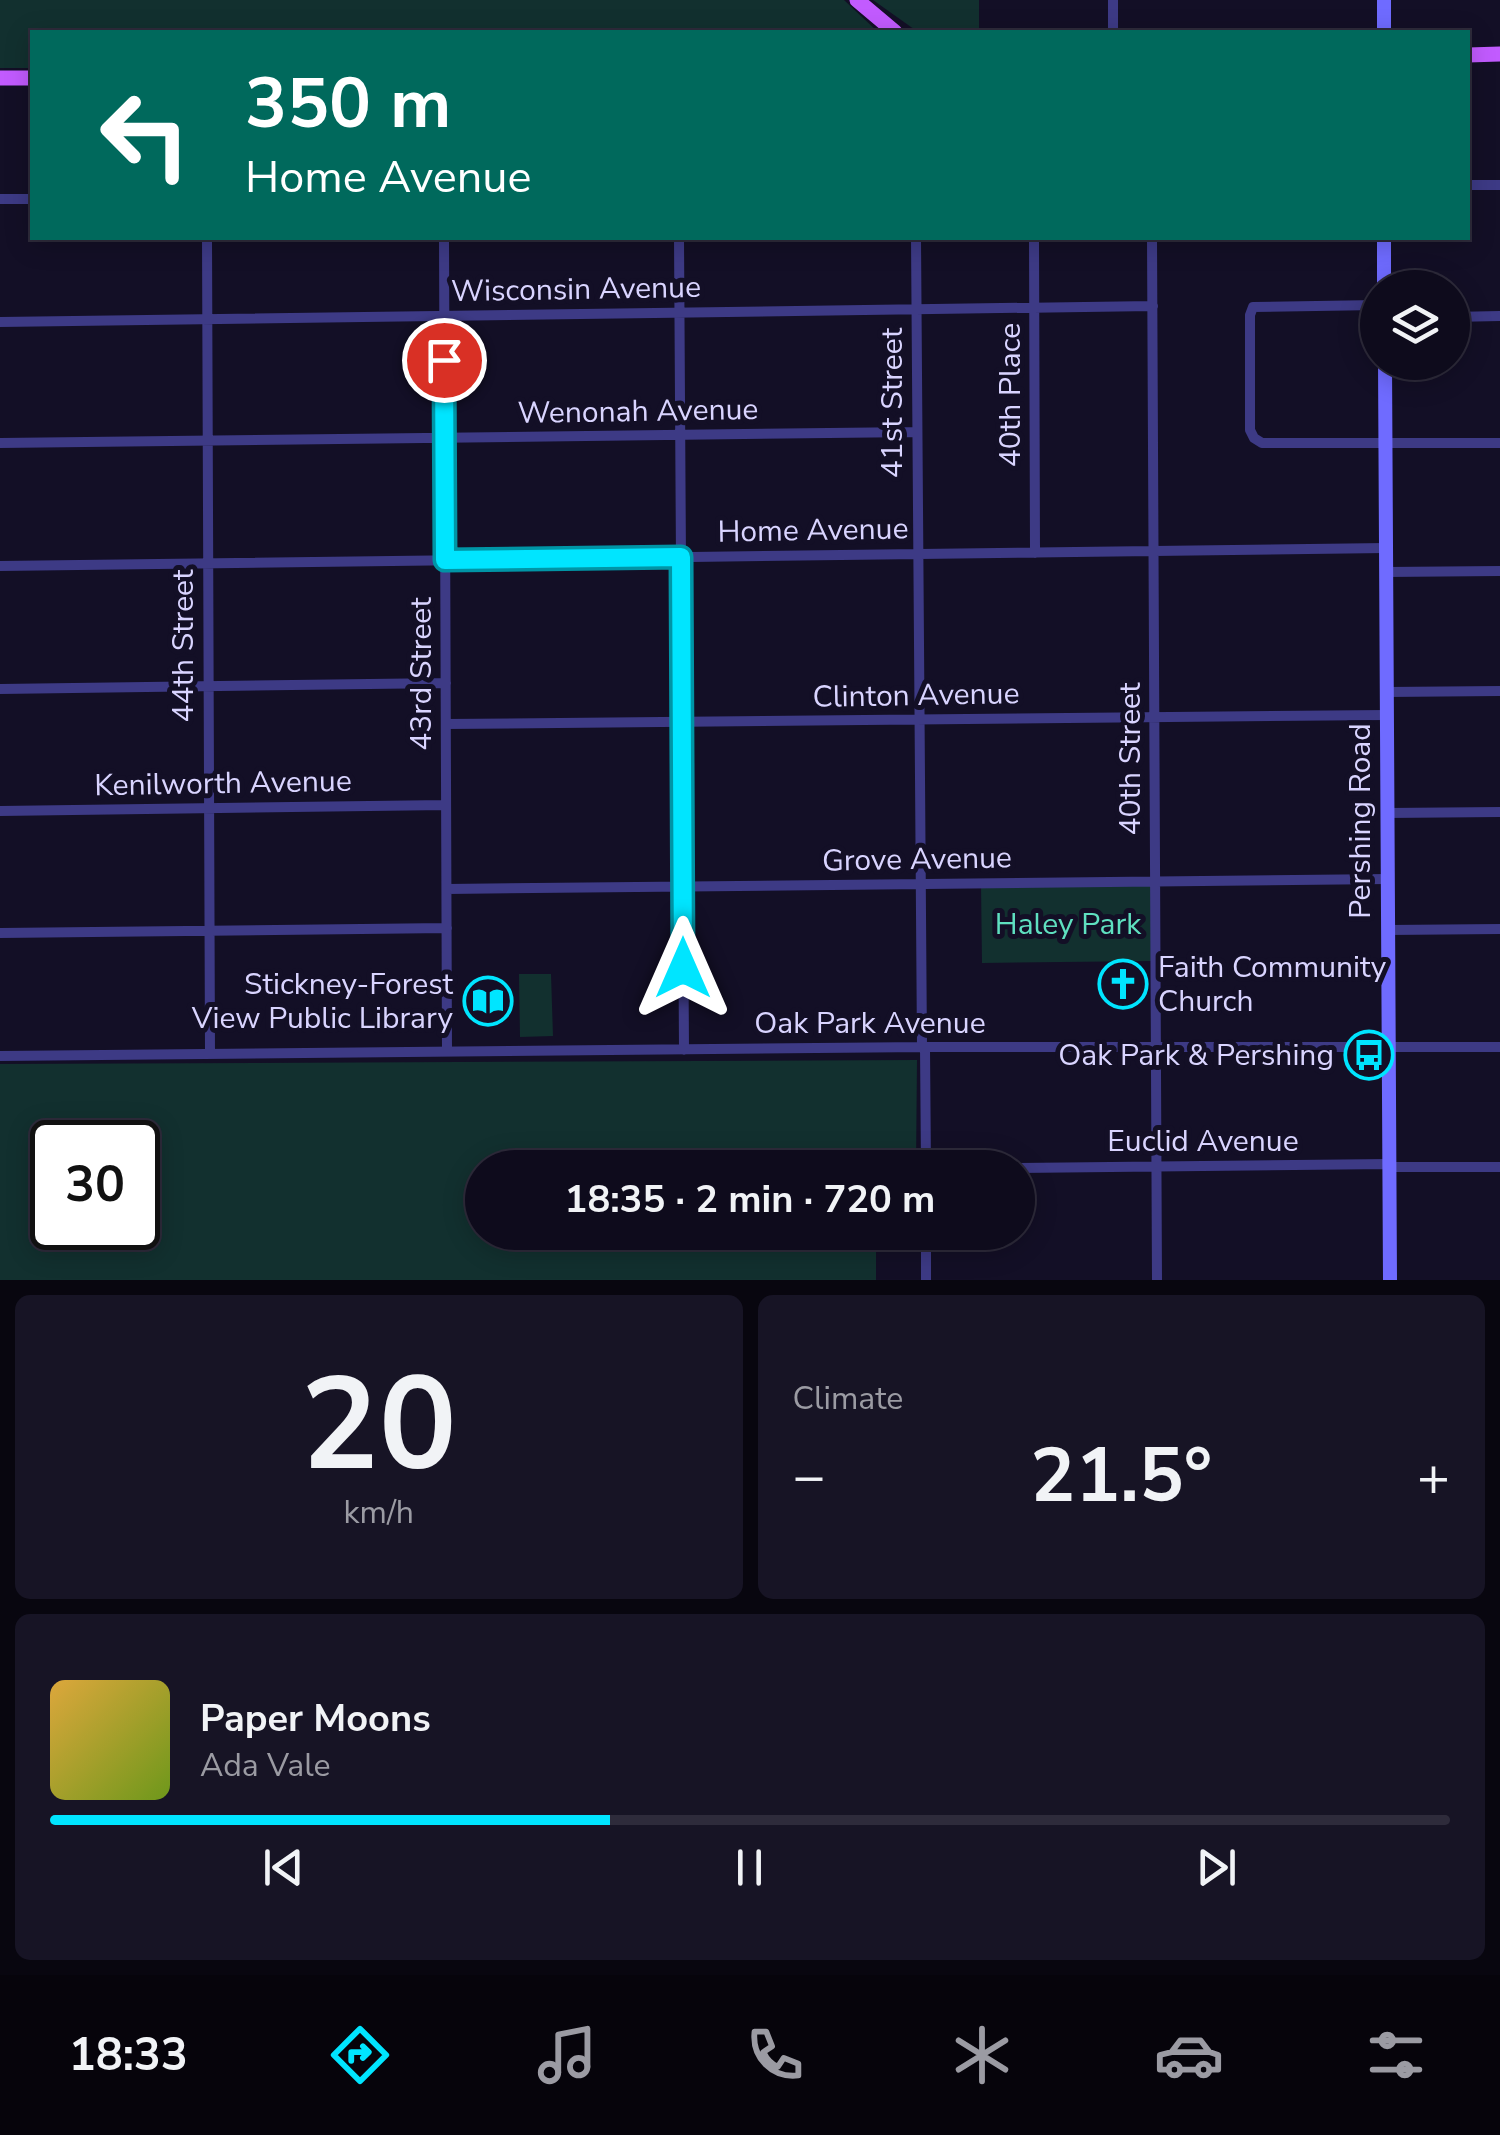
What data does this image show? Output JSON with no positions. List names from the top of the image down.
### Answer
{
  "streets": {
    "main road": ["Pershing Road"],
    "street": [
      "Wisconsin Avenue",
      "40th Place",
      "41st Street",
      "Wenonah Avenue",
      "Home Avenue",
      "44th Street",
      "43rd Street",
      "Clinton Avenue",
      "40th Street",
      "Kenilworth Avenue",
      "Grove Avenue",
      "Oak Park Avenue",
      "Euclid Avenue"
    ]
  },
  "crossings": [
    ["Wisconsin Avenue", "40th Place"],
    ["Wisconsin Avenue", "41st Street"],
    ["Wisconsin Avenue", "44th Street"],
    ["Wisconsin Avenue", "43rd Street"],
    ["Wisconsin Avenue", "40th Street"],
    ["40th Place", "Home Avenue"],
    ["41st Street", "Wenonah Avenue"],
    ["41st Street", "Home Avenue"],
    ["41st Street", "Clinton Avenue"],
    ["41st Street", "Grove Avenue"],
    ["41st Street", "Oak Park Avenue"],
    ["Wenonah Avenue", "44th Street"],
    ["Wenonah Avenue", "43rd Street"],
    ["Home Avenue", "44th Street"],
    ["Home Avenue", "43rd Street"],
    ["Home Avenue", "40th Street"],
    ["Home Avenue", "Pershing Road"],
    ["44th Street", "Kenilworth Avenue"],
    ["44th Street", "Oak Park Avenue"],
    ["43rd Street", "Clinton Avenue"],
    ["43rd Street", "Kenilworth Avenue"],
    ["43rd Street", "Grove Avenue"],
    ["43rd Street", "Oak Park Avenue"],
    ["Clinton Avenue", "40th Street"],
    ["Clinton Avenue", "Pershing Road"],
    ["40th Street", "Grove Avenue"],
    ["40th Street", "Oak Park Avenue"],
    ["40th Street", "Euclid Avenue"],
    ["Pershing Road", "Grove Avenue"],
    ["Pershing Road", "Oak Park Avenue"],
    ["Pershing Road", "Euclid Avenue"]
  ],
  "parks": ["Haley Park"],
  "places": {
    "church": ["Faith Community Church"],
    "library": ["Stickney-Forest View Public Library"],
    "bus stop": ["Oak Park & Pershing"]
  },
  "page": {
    "turn": ["350 m", "Home Avenue"],
    "limit": "30",
    "trip": "18:35 · 2 min · 720 m",
    "tile": [
      ["20", "km/h"],
      "Climate"
    ],
    "heat": ["−", "21.5°", "+"],
    "song": ["Paper Moons", "Ada Vale"],
    "tabs": "18:33"
  }
}
